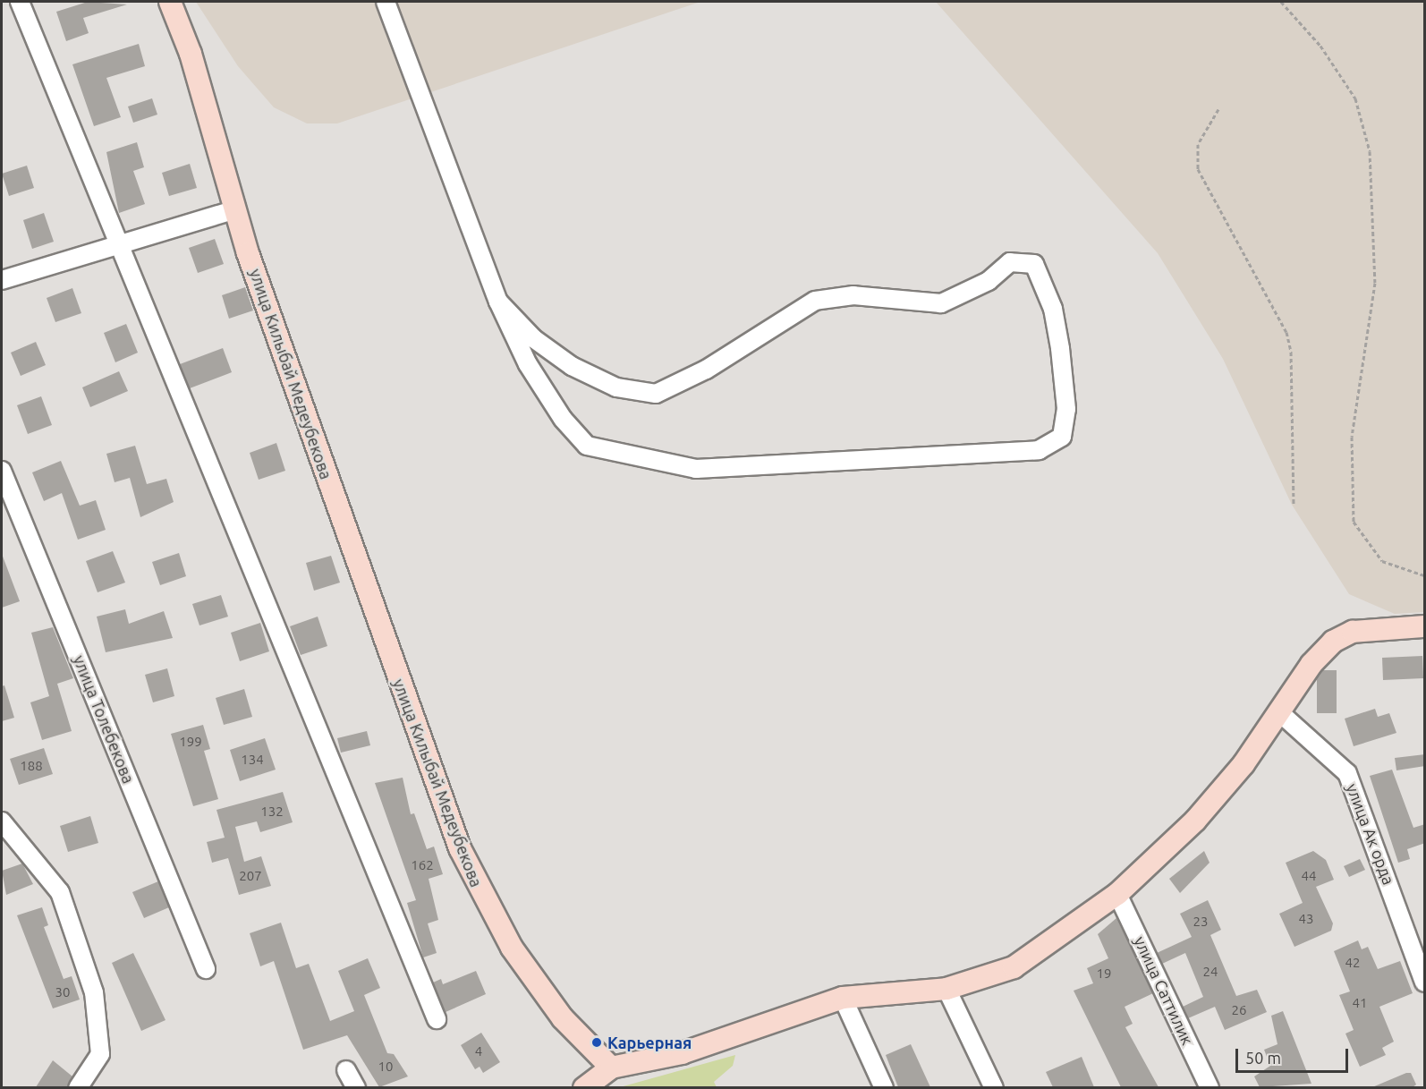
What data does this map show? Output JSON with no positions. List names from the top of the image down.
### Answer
{
  "streets": {
    "main road": ["улица Килыбай Медеубекова"],
    "street": ["улица Толебекова", "улица Ак орда", "улица Саттилик"]
  },
  "places": ["Карьерная"],
  "house_numbers": [
    "199",
    "134",
    "188",
    "132",
    "162",
    "207",
    "44",
    "43",
    "23",
    "42",
    "24",
    "19",
    "30",
    "41",
    "26",
    "4",
    "10"
  ],
  "scale_bar": "50 m"
}
